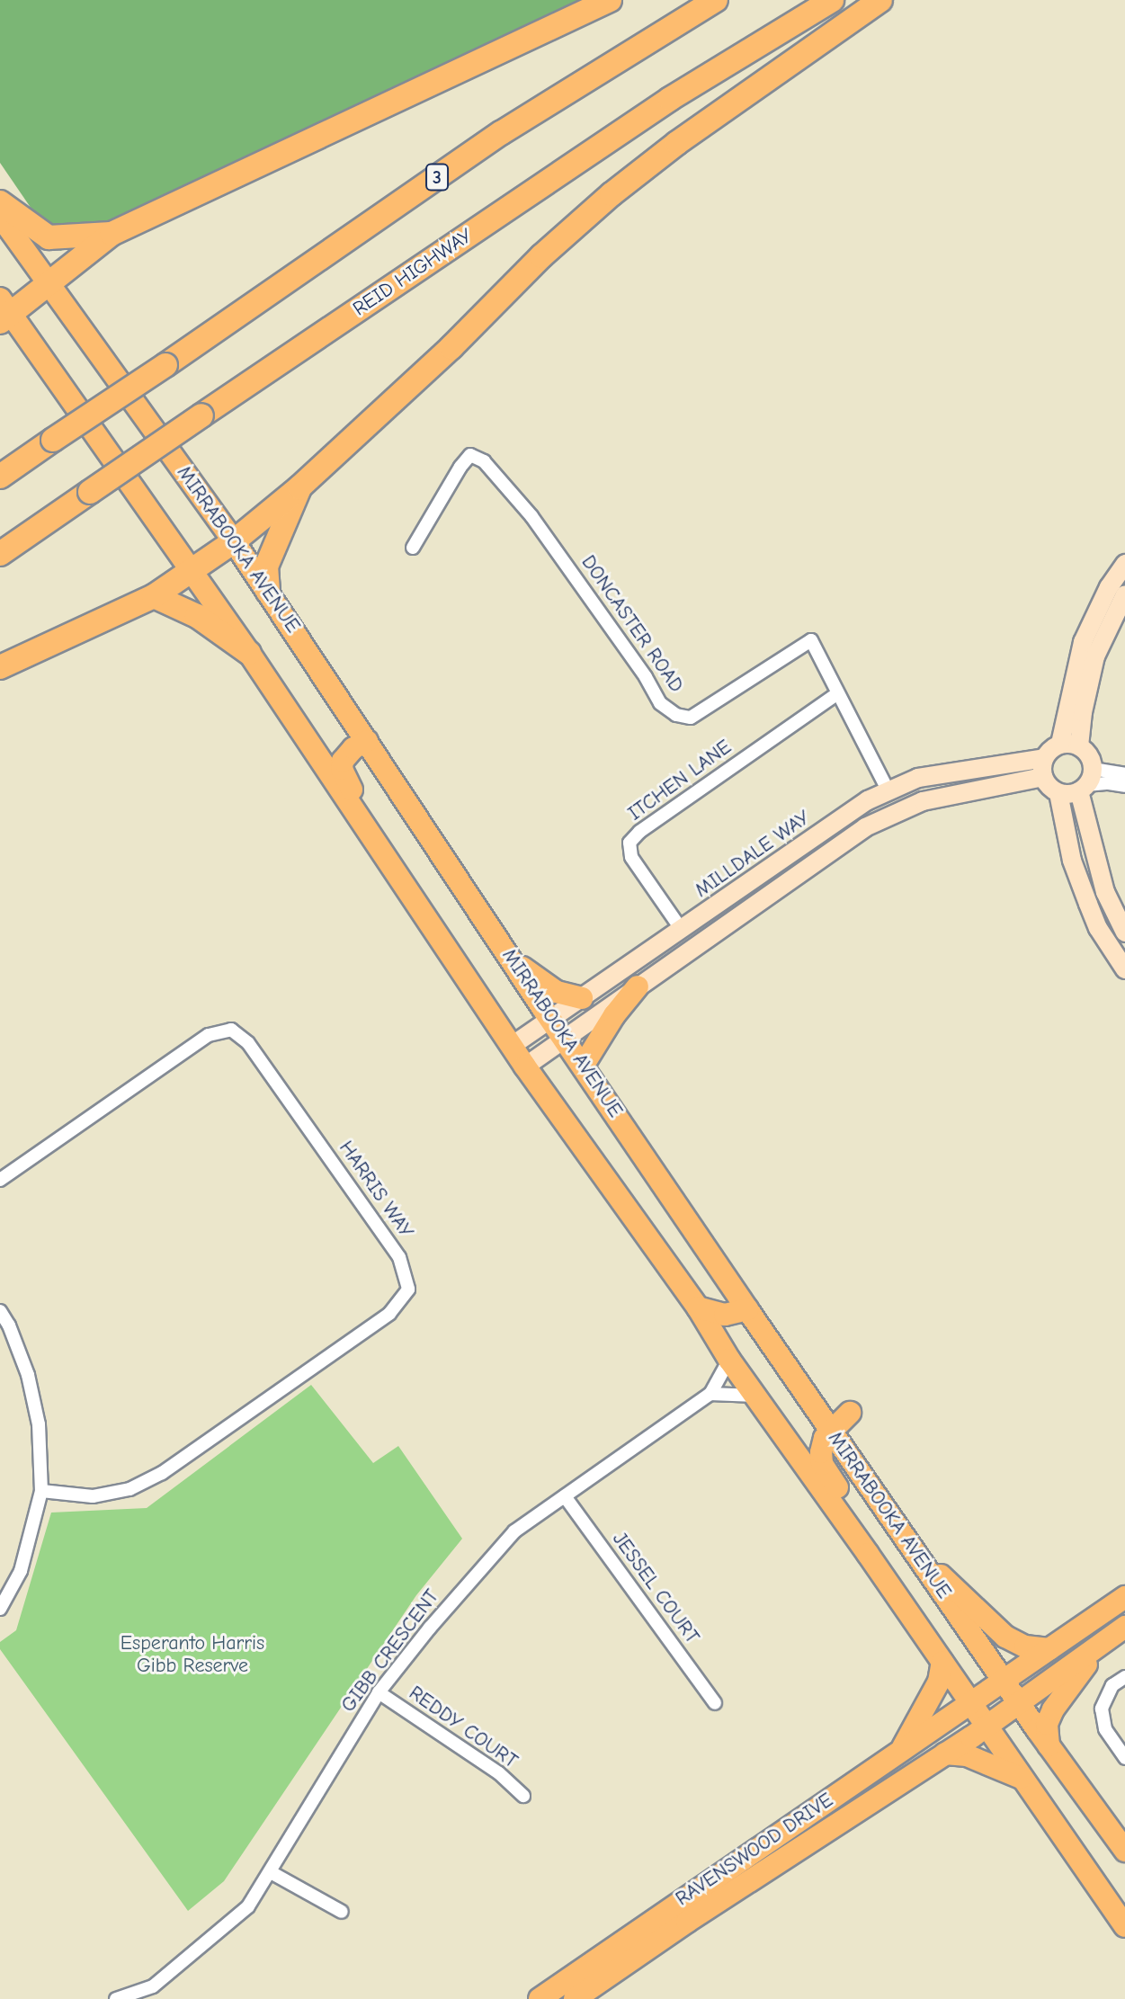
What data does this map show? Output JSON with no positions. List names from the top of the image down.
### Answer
{
  "streets": {
    "highway": ["3", "REID HIGHWAY"],
    "main road": ["MIRRABOOKA AVENUE", "RAVENSWOOD DRIVE"],
    "street": [
      "DONCASTER ROAD",
      "ITCHEN LANE",
      "MILLDALE WAY",
      "HARRIS WAY",
      "JESSEL COURT",
      "GIBB CRESCENT",
      "REDDY COURT"
    ]
  },
  "crossings": [
    ["MIRRABOOKA AVENUE", "MILLDALE WAY"],
    ["MIRRABOOKA AVENUE", "GIBB CRESCENT"],
    ["MIRRABOOKA AVENUE", "RAVENSWOOD DRIVE"],
    ["DONCASTER ROAD", "ITCHEN LANE"],
    ["DONCASTER ROAD", "MILLDALE WAY"],
    ["ITCHEN LANE", "MILLDALE WAY"],
    ["JESSEL COURT", "GIBB CRESCENT"],
    ["GIBB CRESCENT", "REDDY COURT"]
  ],
  "parks": ["Esperanto Harris Gibb Reserve"]
}
